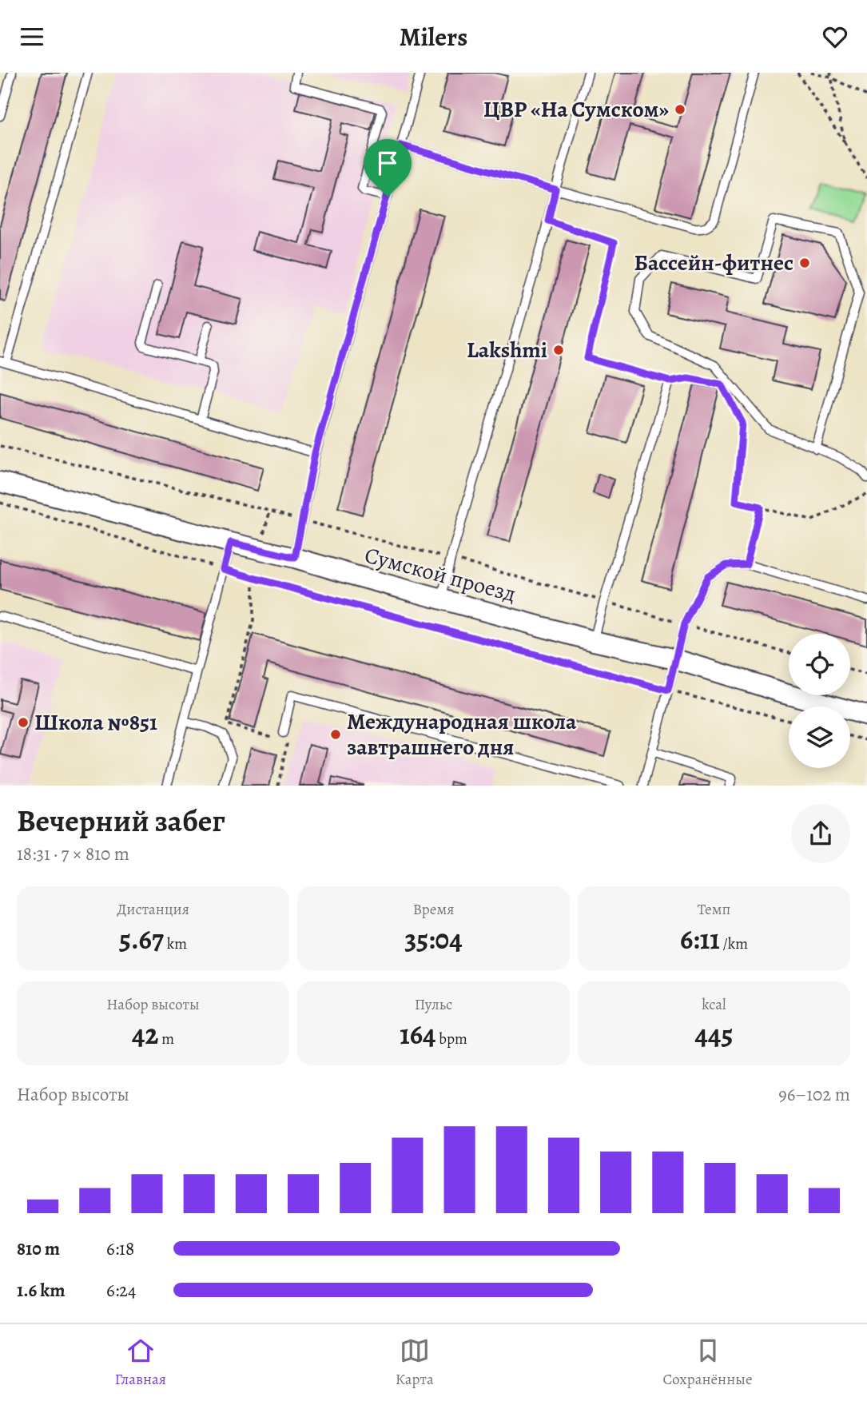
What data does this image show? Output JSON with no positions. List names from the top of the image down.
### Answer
{
  "streets": {
    "street": ["Сумской проезд"]
  },
  "places": [
    "ЦВР «На Сумском»",
    "Бассейн-фитнес",
    "Lakshmi",
    "Школа №851",
    "Международная школа завтрашнего дня"
  ],
  "page": {
    "header": "Milers",
    "heading": ["Вечерний забег", "18:31 · 7 × 810 m"],
    "stats": [
      ["Дистанция", "5.67 km"],
      ["Время", "35:04"],
      ["Темп", "6:11 /km"],
      ["Набор высоты", "42 m"],
      ["Пульс", "164 bpm"],
      ["kcal", "445"]
    ],
    "chart": ["Набор высоты", "96–102 m"],
    "list": [
      {
        "name": "810 m",
        "note": "6:18"
      },
      {
        "name": "1.6 km",
        "note": "6:24"
      }
    ],
    "tabs": ["Главная", "Карта", "Сохранённые"]
  }
}
